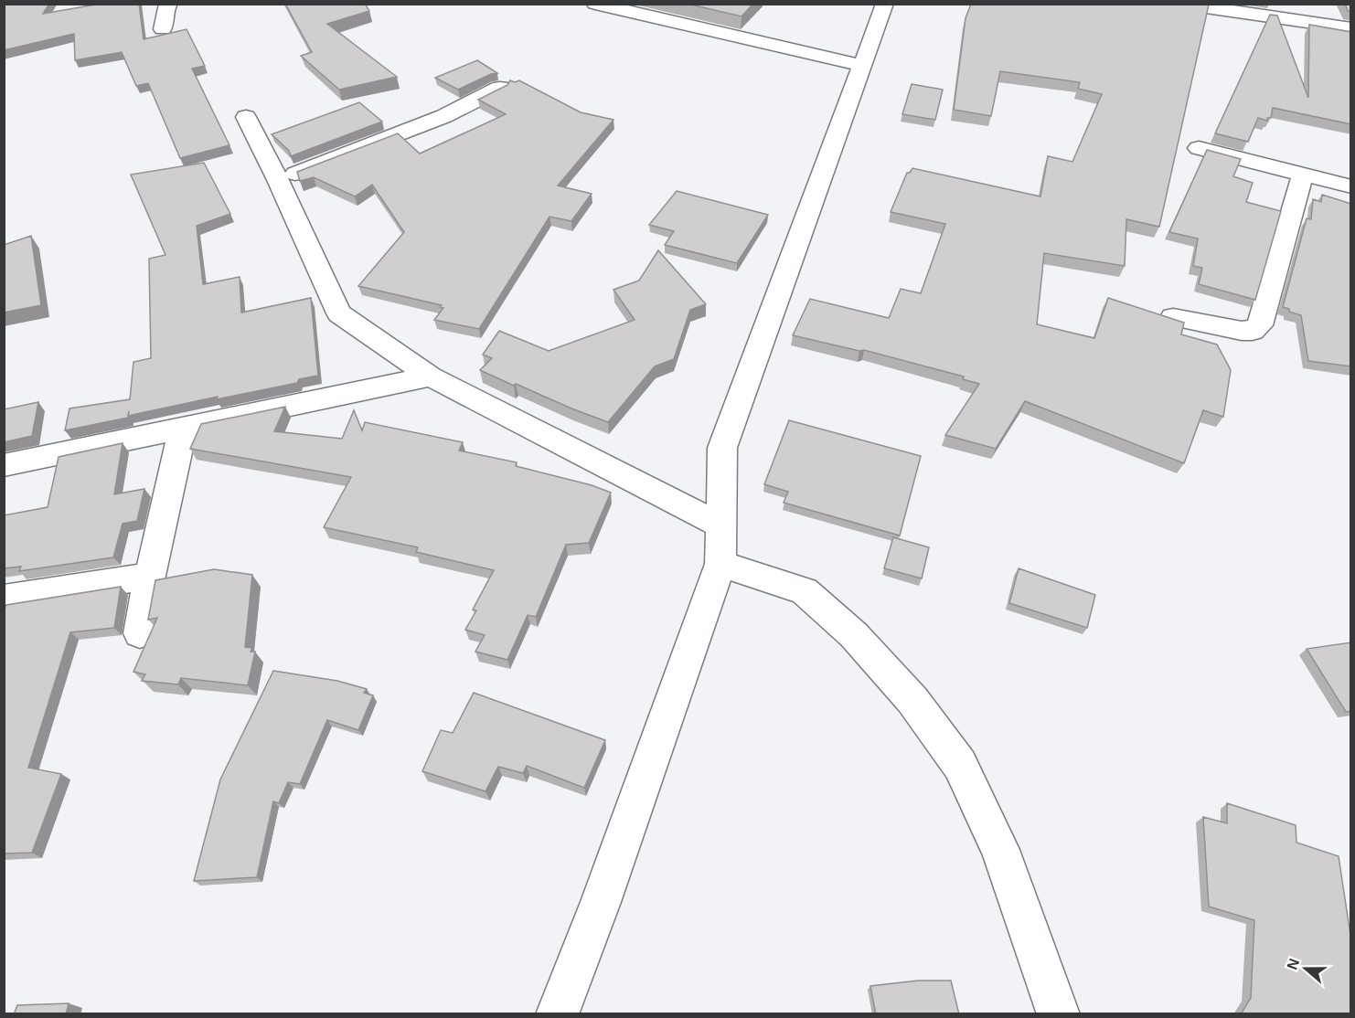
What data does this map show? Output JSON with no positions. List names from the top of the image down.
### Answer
{
  "north": "left"
}
